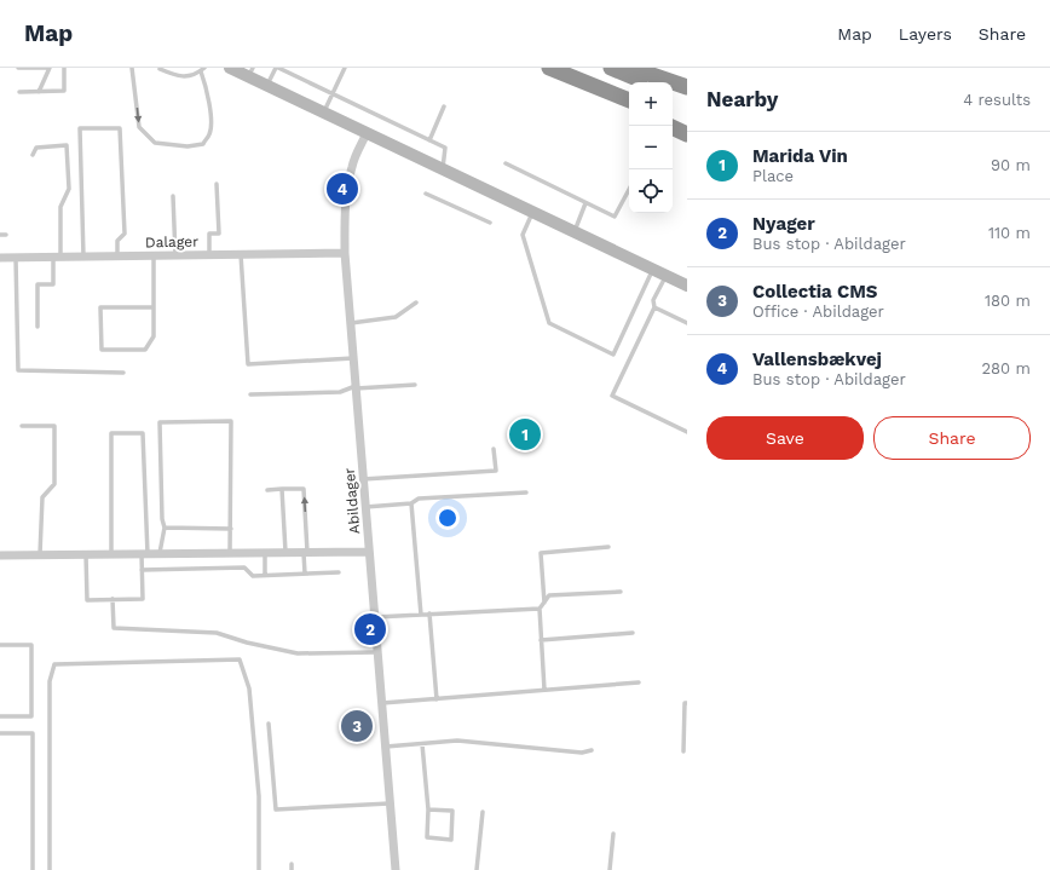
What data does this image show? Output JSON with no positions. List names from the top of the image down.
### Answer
{
  "streets": {
    "street": ["Dalager", "Abildager"]
  },
  "crossings": [
    ["Dalager", "Abildager"]
  ],
  "page": {
    "header": "Map",
    "nav": ["Map", "Layers", "Share"],
    "heading": ["Nearby", "4 results"],
    "map_buttons": ["+", "−"],
    "list": [
      {
        "mark": "1",
        "name": "Marida Vin",
        "note": "Place",
        "value": "90 m"
      },
      {
        "mark": "2",
        "name": "Nyager",
        "note": "Bus stop · Abildager",
        "value": "110 m"
      },
      {
        "mark": "3",
        "name": "Collectia CMS",
        "note": "Office · Abildager",
        "value": "180 m"
      },
      {
        "mark": "4",
        "name": "Vallensbækvej",
        "note": "Bus stop · Abildager",
        "value": "280 m"
      }
    ],
    "pins": [
      "4",
      "1",
      "2",
      "3"
    ],
    "buttons": ["Save", "Share"]
  }
}
